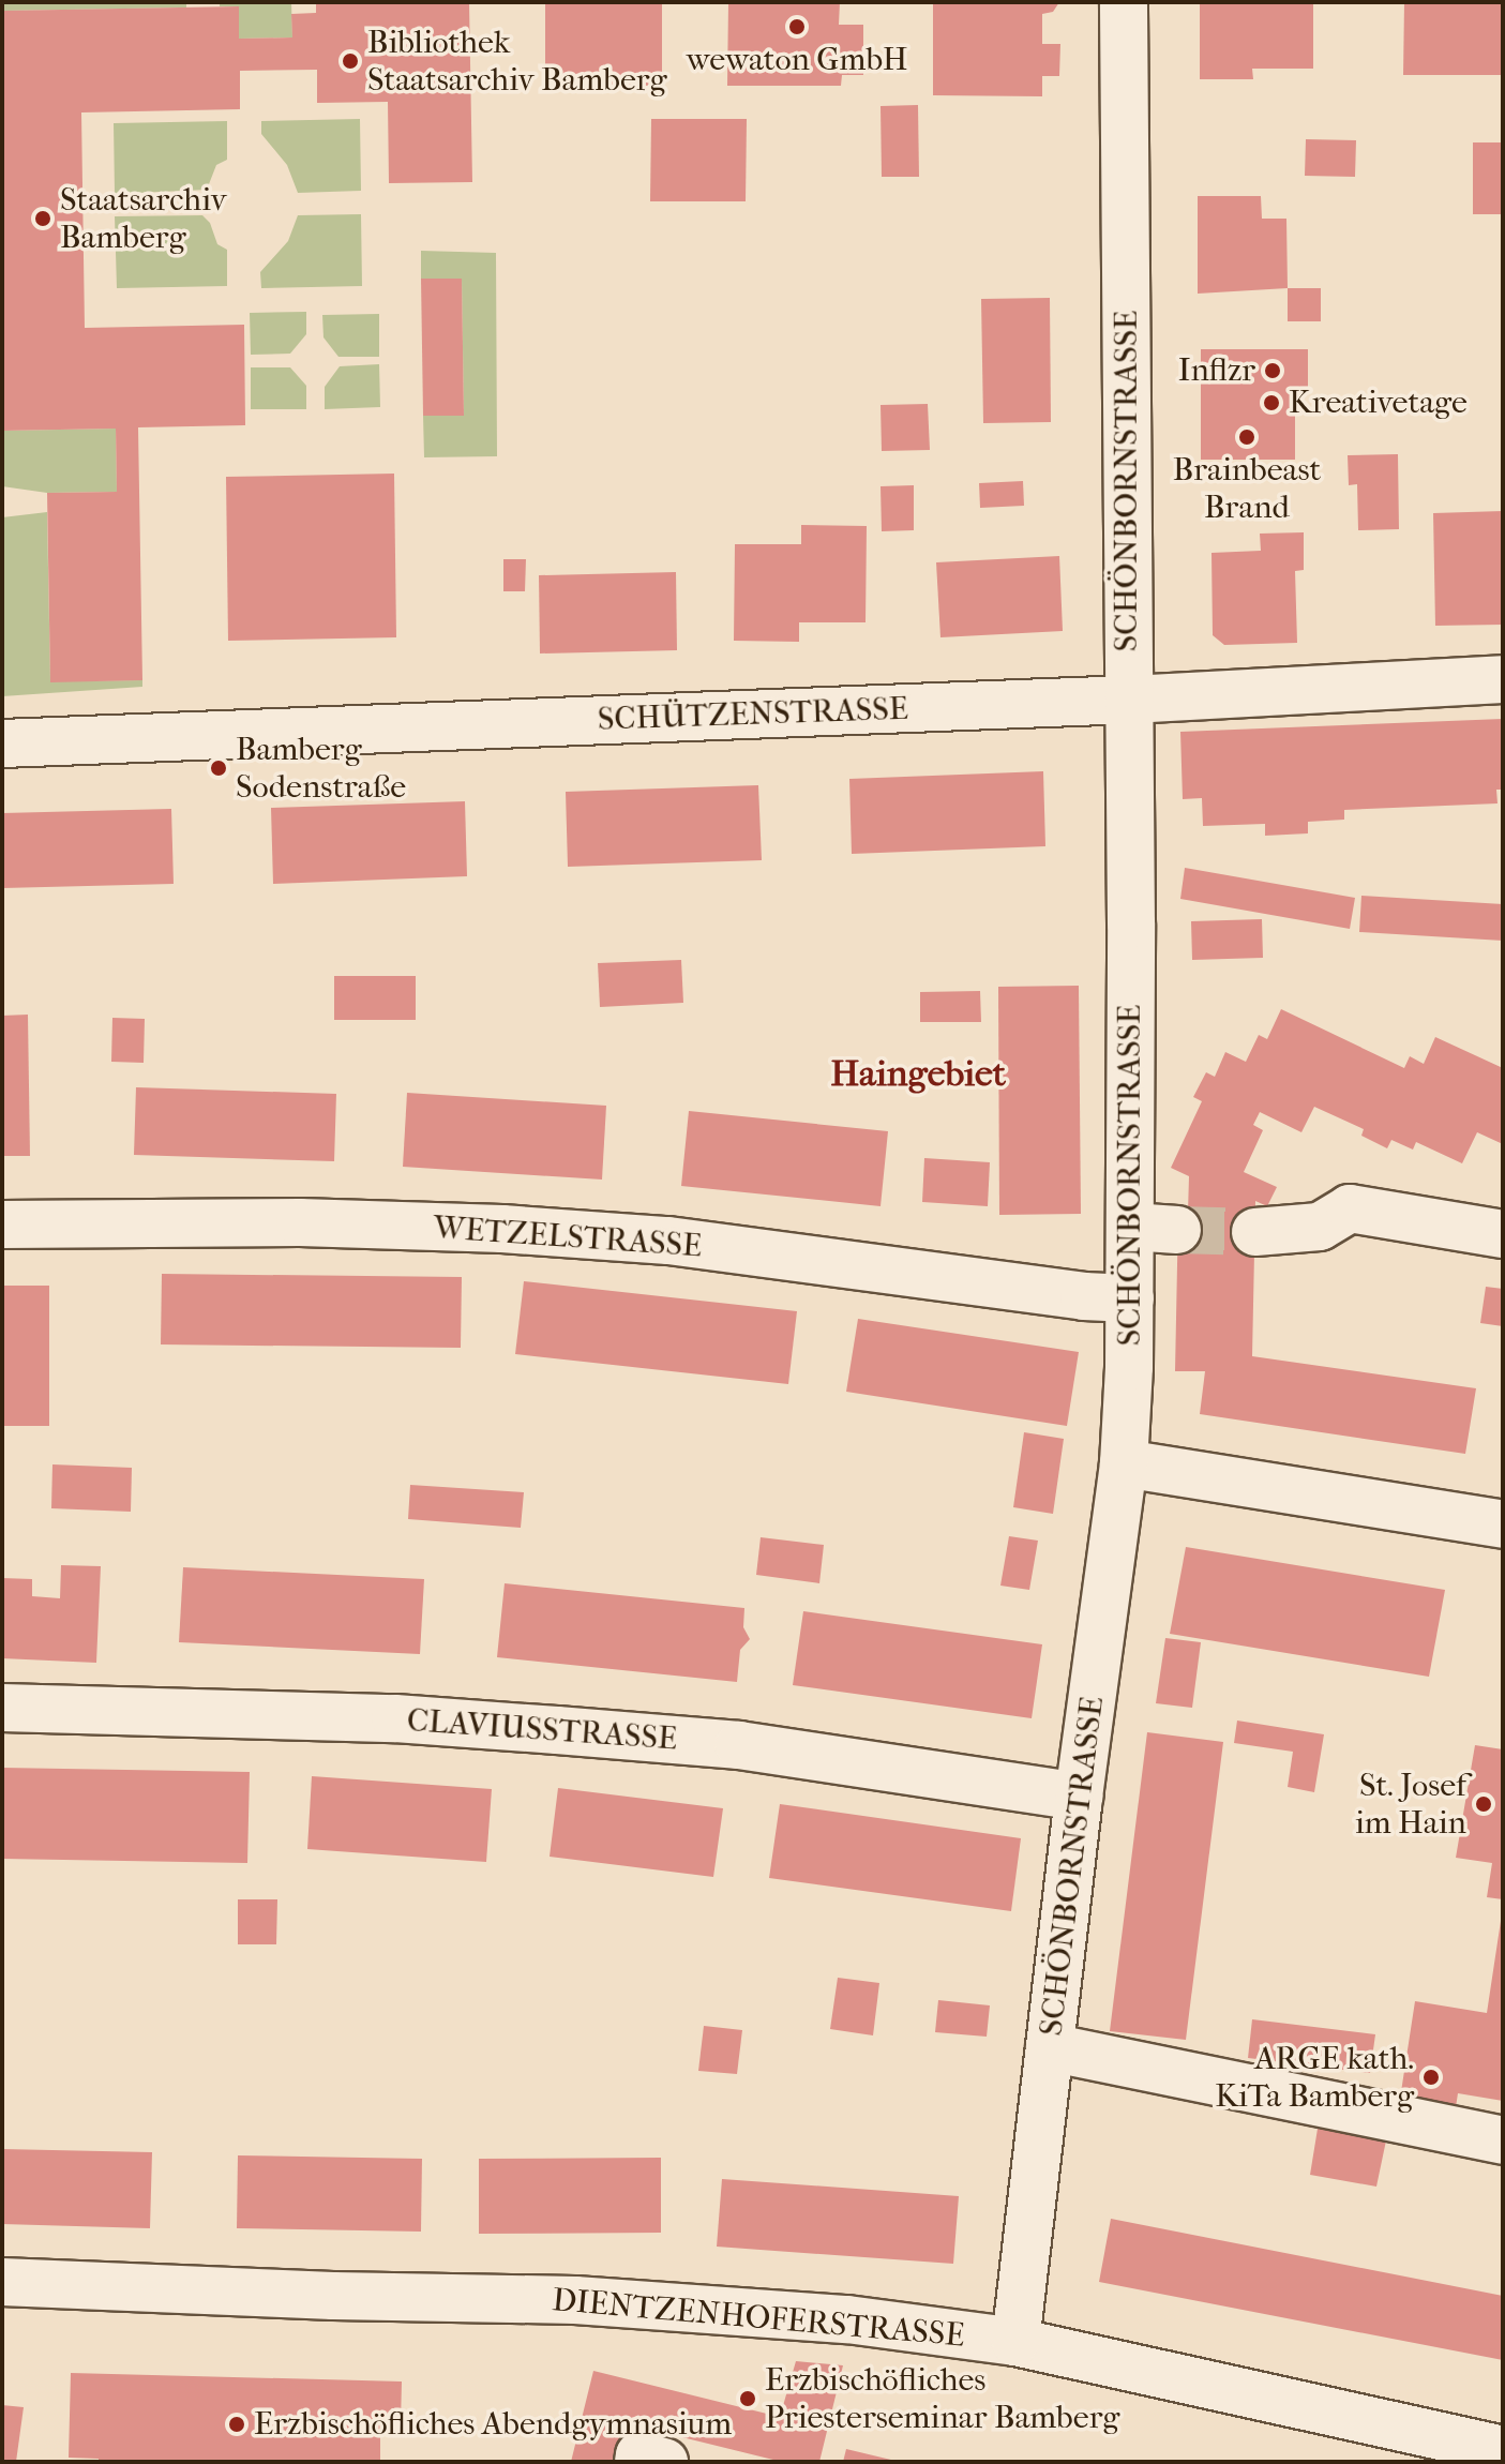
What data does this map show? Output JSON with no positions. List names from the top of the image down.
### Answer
{
  "streets": {
    "street": [
      "SCHÖNBORNSTRASSE",
      "SCHÜTZENSTRASSE",
      "WETZELSTRASSE",
      "CLAVIUSSTRASSE",
      "DIENTZENHOFERSTRASSE"
    ]
  },
  "crossings": [
    ["SCHÖNBORNSTRASSE", "SCHÜTZENSTRASSE"],
    ["SCHÖNBORNSTRASSE", "WETZELSTRASSE"],
    ["SCHÖNBORNSTRASSE", "CLAVIUSSTRASSE"],
    ["SCHÖNBORNSTRASSE", "DIENTZENHOFERSTRASSE"]
  ],
  "districts": ["Haingebiet"],
  "places": [
    "wewaton GmbH",
    "Bibliothek Staatsarchiv Bamberg",
    "Staatsarchiv Bamberg",
    "Inflzr",
    "Kreativetage",
    "Brainbeast Brand",
    "Bamberg Sodenstraße",
    "St. Josef im Hain",
    "ARGE kath. KiTa Bamberg",
    "Erzbischöfliches Priesterseminar Bamberg",
    "Erzbischöfliches Abendgymnasium"
  ]
}
